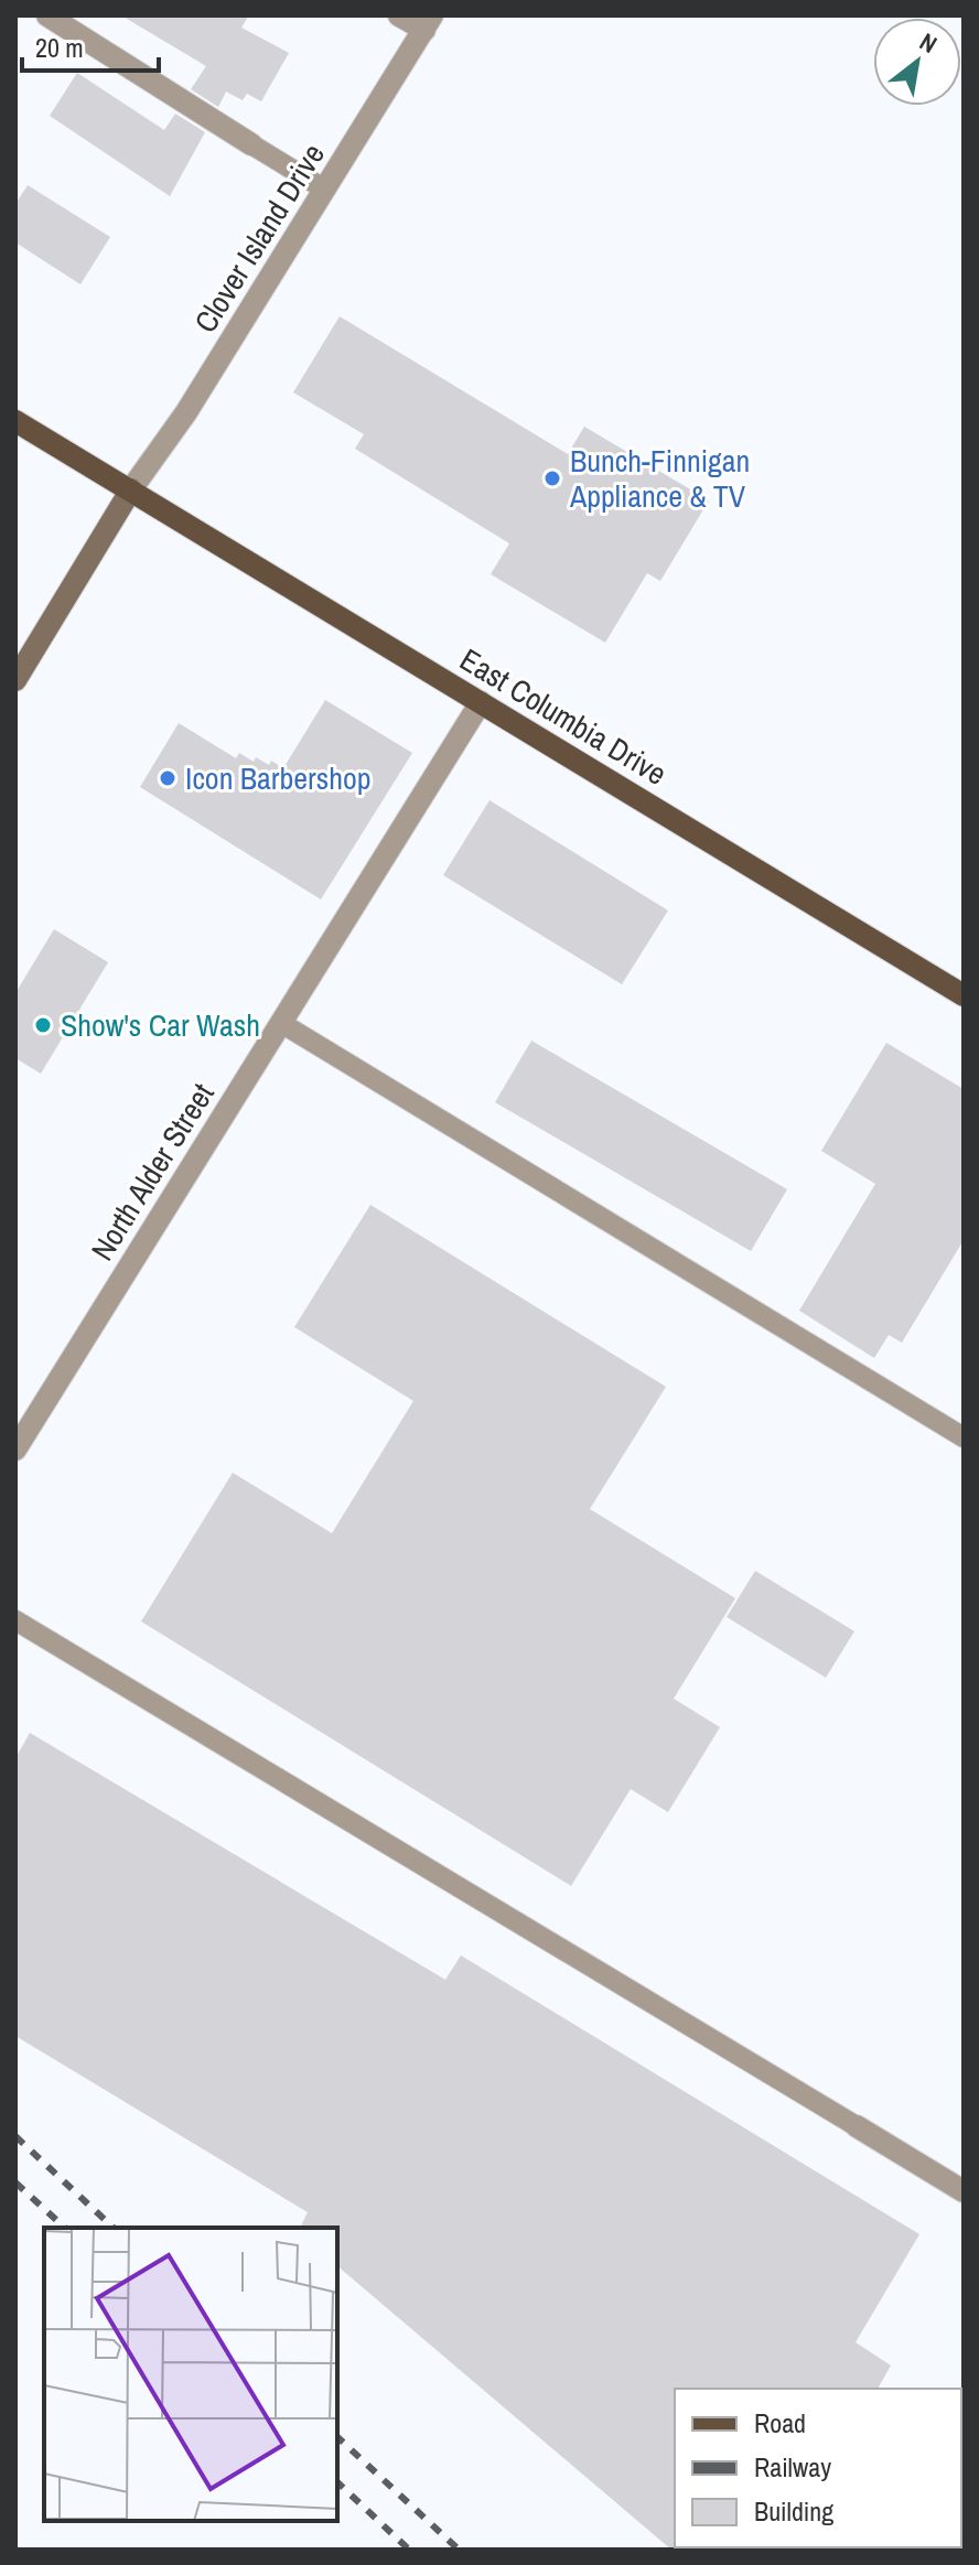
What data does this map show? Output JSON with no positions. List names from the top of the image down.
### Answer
{
  "streets": {
    "main road": ["East Columbia Drive"],
    "street": ["Clover Island Drive", "North Alder Street"]
  },
  "crossings": [
    ["Clover Island Drive", "East Columbia Drive"],
    ["East Columbia Drive", "North Alder Street"]
  ],
  "places": ["Bunch-Finnigan Appliance & TV", "Icon Barbershop", "Show's Car Wash"],
  "legend": ["Road", "Railway", "Building"],
  "scale_bar": "20 m",
  "north": "top right"
}
